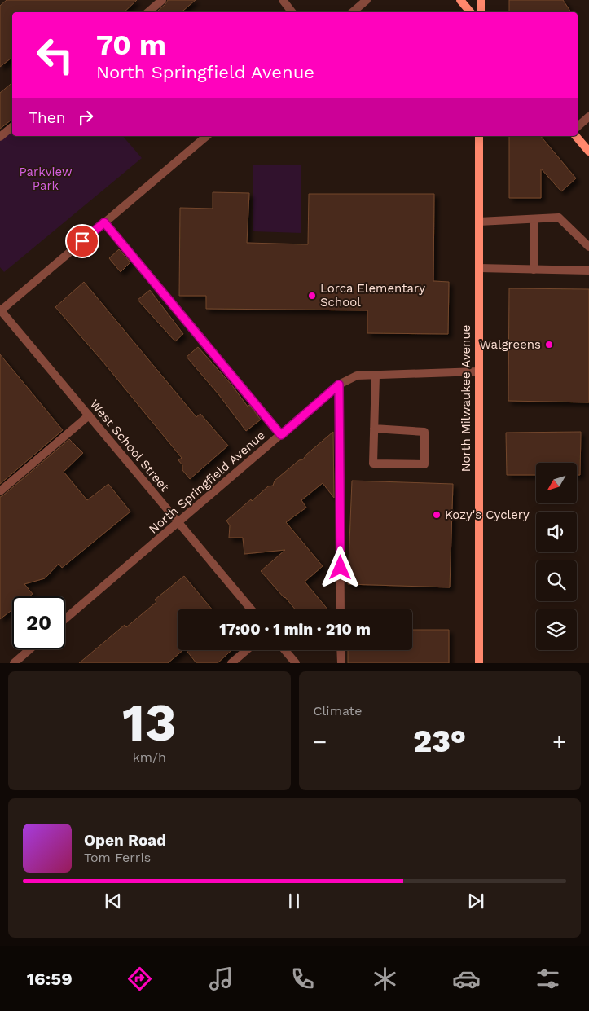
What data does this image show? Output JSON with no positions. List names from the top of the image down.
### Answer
{
  "streets": {
    "main road": ["North Milwaukee Avenue"],
    "street": ["West School Street", "North Springfield Avenue"]
  },
  "crossings": [
    ["North Milwaukee Avenue", "North Springfield Avenue"],
    ["West School Street", "North Springfield Avenue"]
  ],
  "parks": ["Parkview Park"],
  "places": ["Lorca Elementary School", "Walgreens", "Kozy's Cyclery"],
  "north": "bottom left",
  "page": {
    "turn": ["70 m", "North Springfield Avenue"],
    "then": "Then",
    "limit": "20",
    "trip": "17:00 · 1 min · 210 m",
    "tile": [
      ["13", "km/h"],
      "Climate"
    ],
    "heat": ["−", "23°", "+"],
    "song": ["Open Road", "Tom Ferris"],
    "tabs": "16:59"
  }
}
